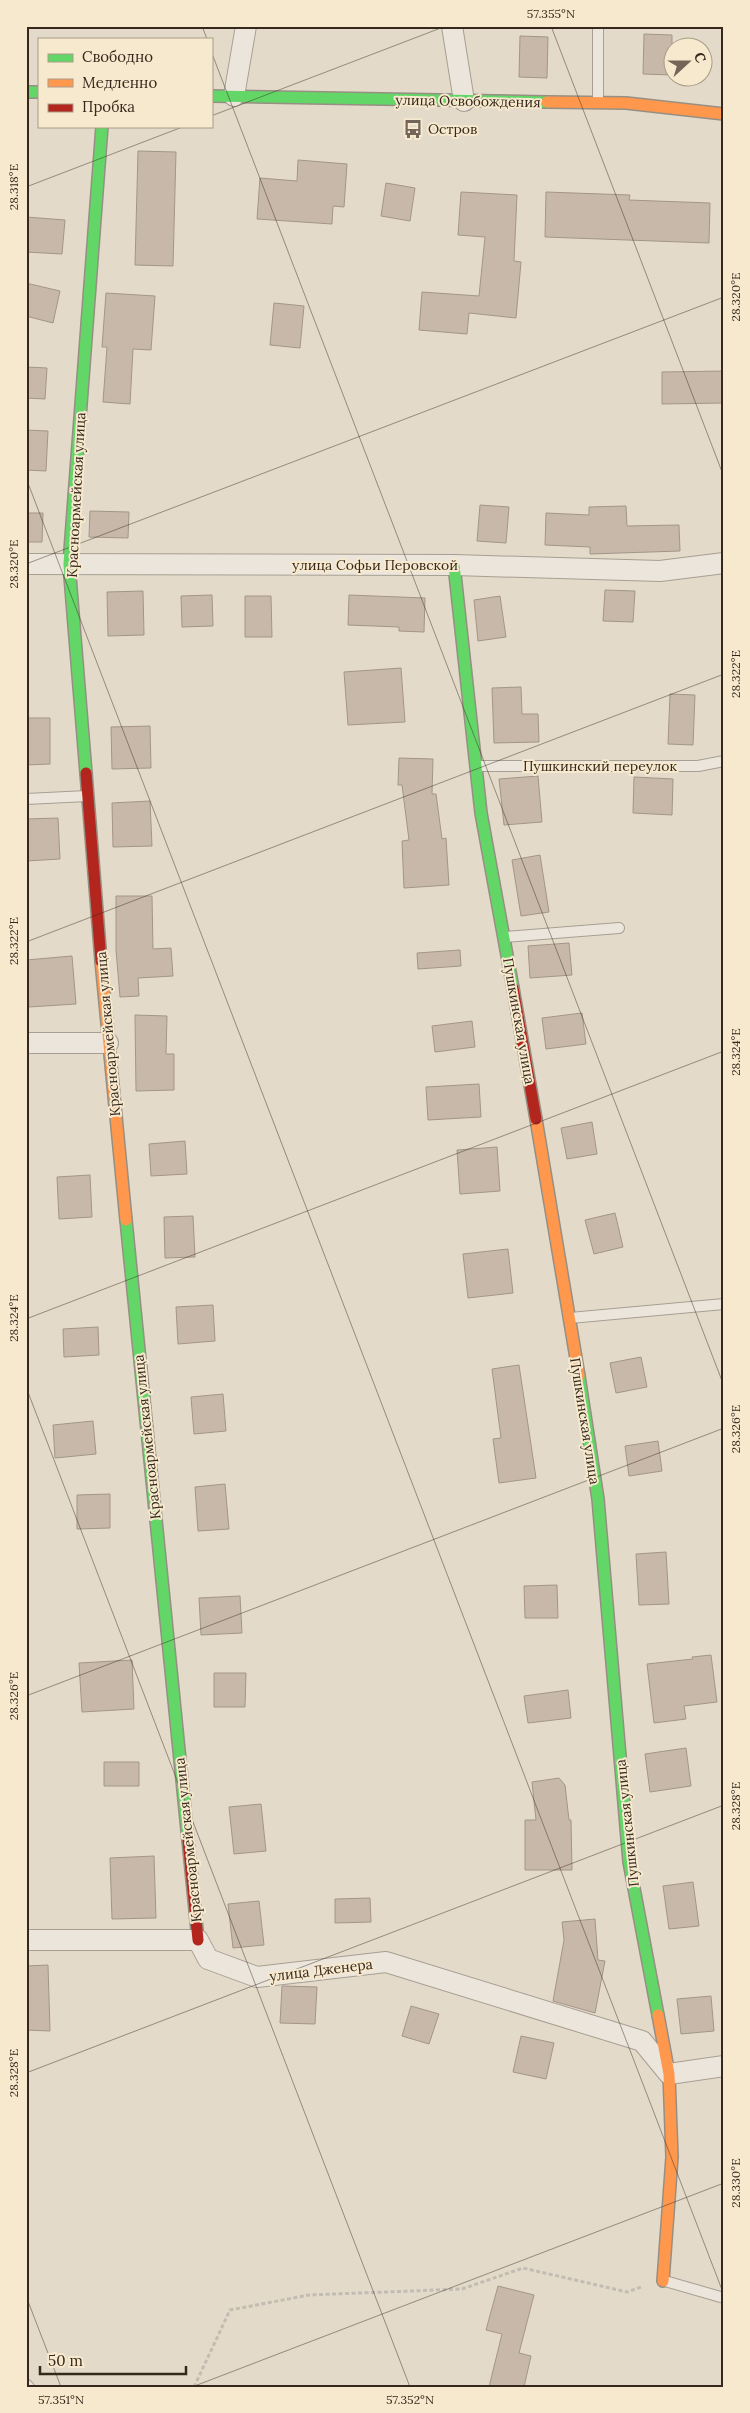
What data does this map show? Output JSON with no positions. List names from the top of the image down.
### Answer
{
  "streets": {
    "street": [
      "улица Освобождения",
      "Красноармейская улица",
      "улица Софьи Перовской",
      "Пушкинская улица",
      "улица Дженера"
    ],
    "lane": ["Пушкинский переулок"]
  },
  "crossings": [
    ["Красноармейская улица", "улица Софьи Перовской"],
    ["Красноармейская улица", "улица Дженера"],
    ["улица Софьи Перовской", "Пушкинская улица"],
    ["Пушкинский переулок", "Пушкинская улица"],
    ["Пушкинская улица", "улица Дженера"]
  ],
  "places": {
    "bus stop": ["Остров"]
  },
  "legend": ["Свободно", "Медленно", "Пробка"],
  "scale_bar": "50 m",
  "north": "right",
  "coordinates": [
    "57.355°N",
    "28.318°E",
    "28.320°E",
    "28.322°E",
    "28.324°E",
    "28.326°E",
    "28.328°E",
    "28.330°E",
    "57.351°N",
    "57.352°N"
  ]
}
